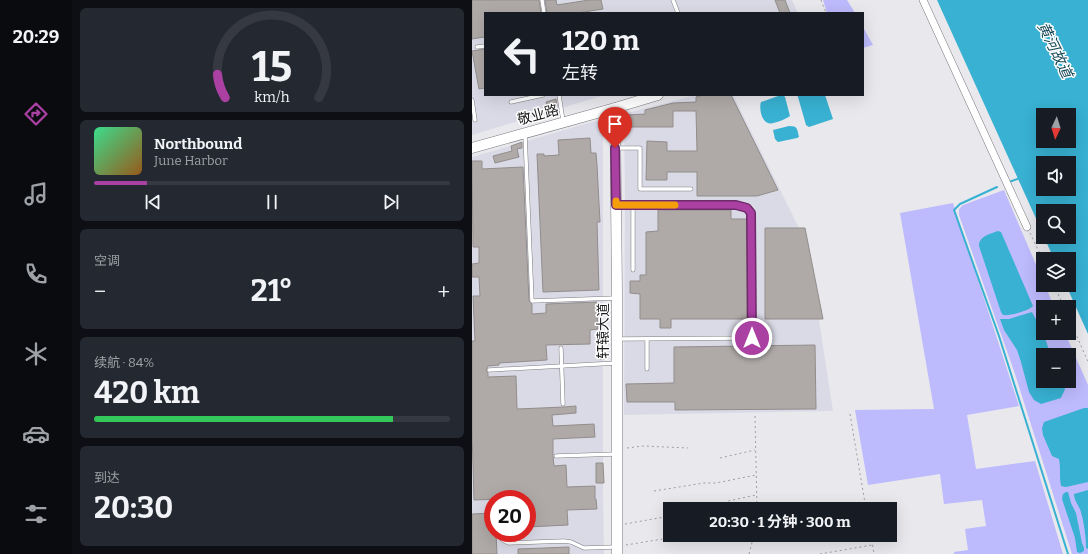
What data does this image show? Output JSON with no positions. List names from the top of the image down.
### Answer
{
  "streets": {
    "street": ["敬业路", "轩辕大道"]
  },
  "crossings": [
    ["敬业路", "轩辕大道"]
  ],
  "water": ["黄河故道"],
  "north": "bottom",
  "page": {
    "tabs": "20:29",
    "turn": ["120 m", "左转"],
    "map_buttons": ["+", "−"],
    "song": ["Northbound", "June Harbor"],
    "tile": [
      "空调",
      ["续航 · 84%", "420 km"],
      ["到达", "20:30"]
    ],
    "heat": ["−", "21°", "+"],
    "limit": "20",
    "trip": "20:30 · 1 分钟 · 300 m",
    "gauge": ["15", "km/h"]
  }
}
